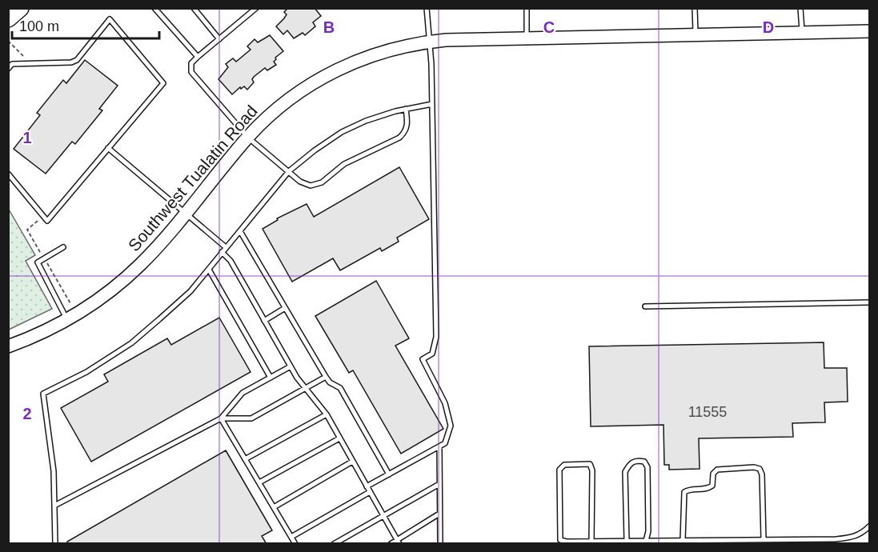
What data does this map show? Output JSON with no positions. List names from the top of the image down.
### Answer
{
  "streets": {
    "main road": ["Southwest Tualatin Road"]
  },
  "house_numbers": ["11555"],
  "scale_bar": "100 m",
  "grid": {
    "columns": ["B", "C", "D"],
    "rows": ["1", "2"]
  }
}
